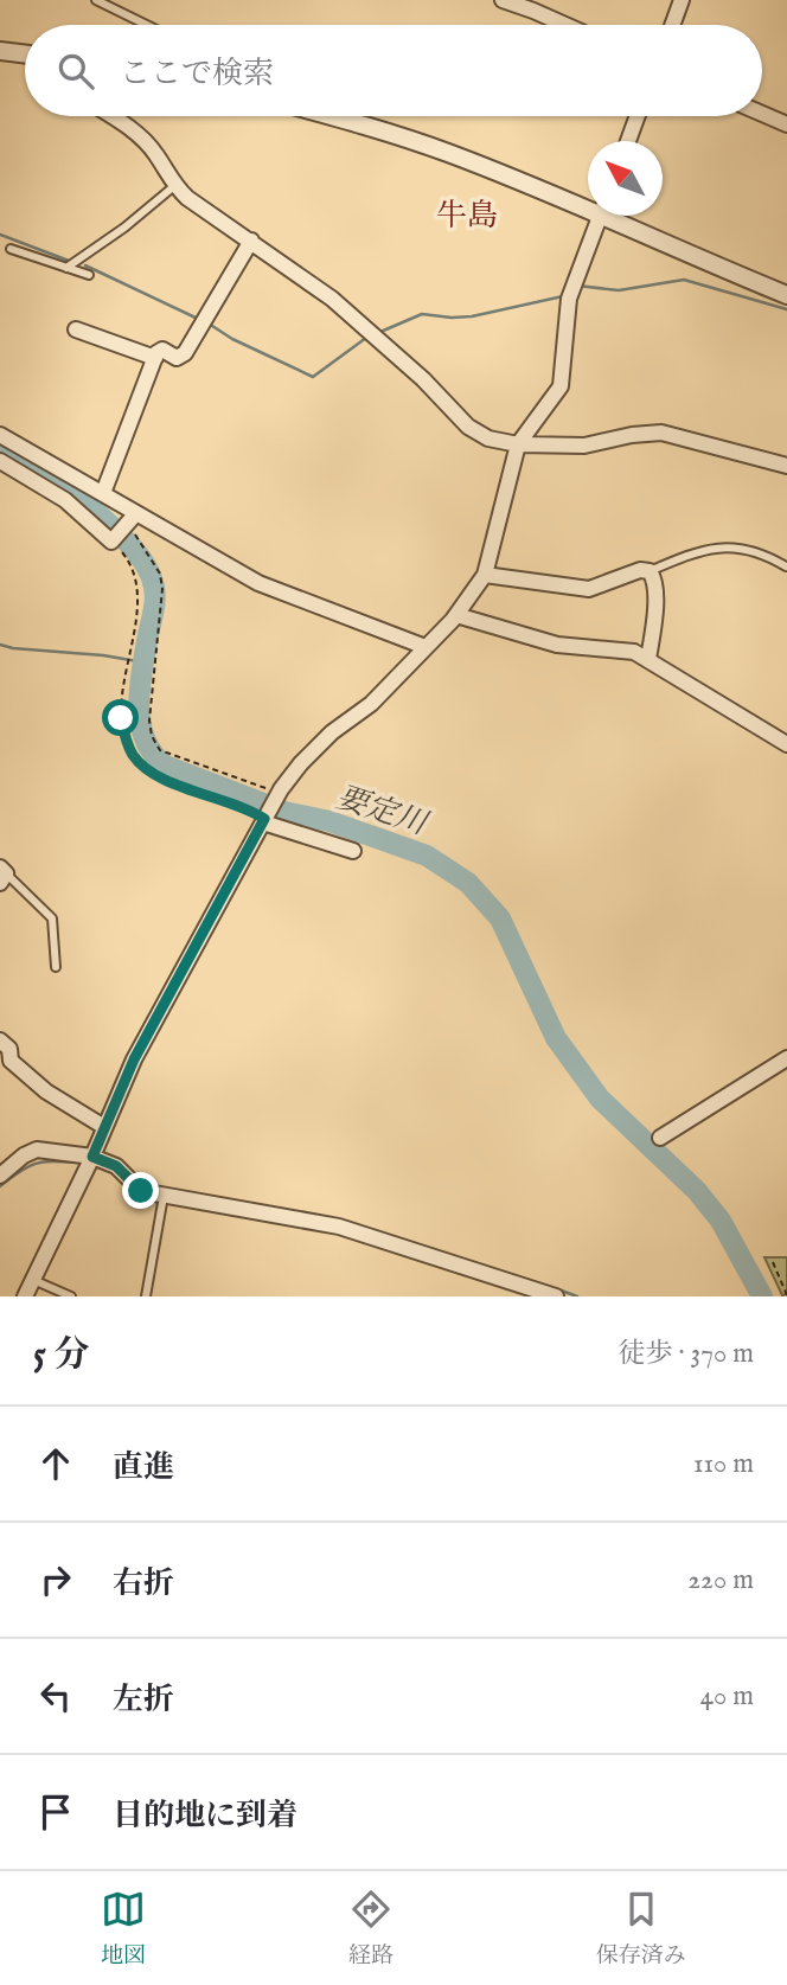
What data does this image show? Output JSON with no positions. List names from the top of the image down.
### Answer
{
  "districts": ["牛島"],
  "water": ["要定川"],
  "north": "top left",
  "page": {
    "search": "ここで検索",
    "heading": ["5 分", "徒歩 · 370 m"],
    "list": [
      ["直進", "110 m"],
      ["右折", "220 m"],
      ["左折", "40 m"],
      "目的地に到着"
    ],
    "nav": ["地図", "経路", "保存済み"]
  }
}
